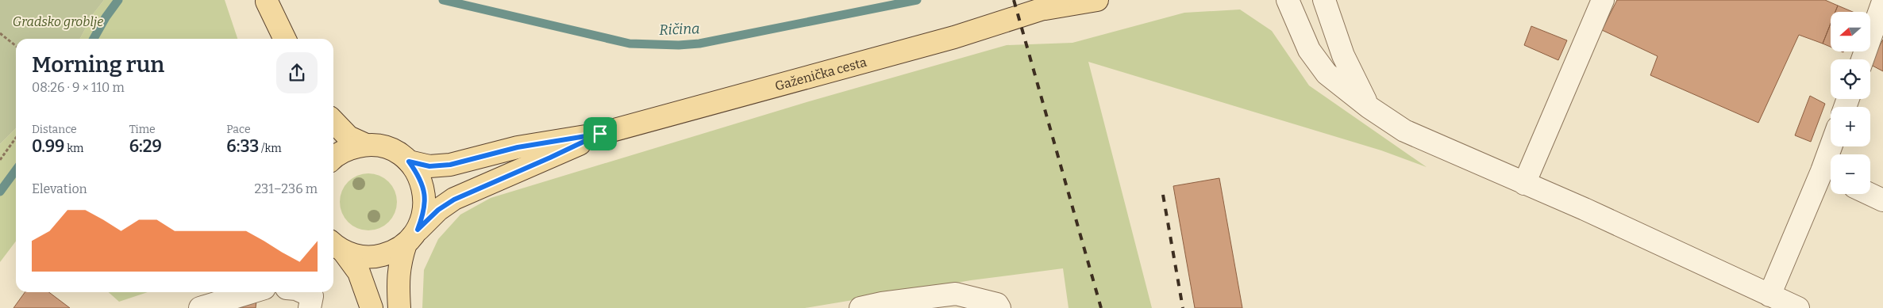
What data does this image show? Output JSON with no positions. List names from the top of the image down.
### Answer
{
  "streets": {
    "main road": ["Gaženička cesta"]
  },
  "water": ["Ričina"],
  "parks": ["Gradsko groblje"],
  "north": "left",
  "page": {
    "map_buttons": ["+", "−"],
    "heading": ["Morning run", "08:26 · 9 × 110 m"],
    "stats": [
      ["Distance", "0.99 km"],
      ["Time", "6:29"],
      ["Pace", "6:33 /km"]
    ],
    "chart": ["Elevation", "231–236 m"]
  }
}
